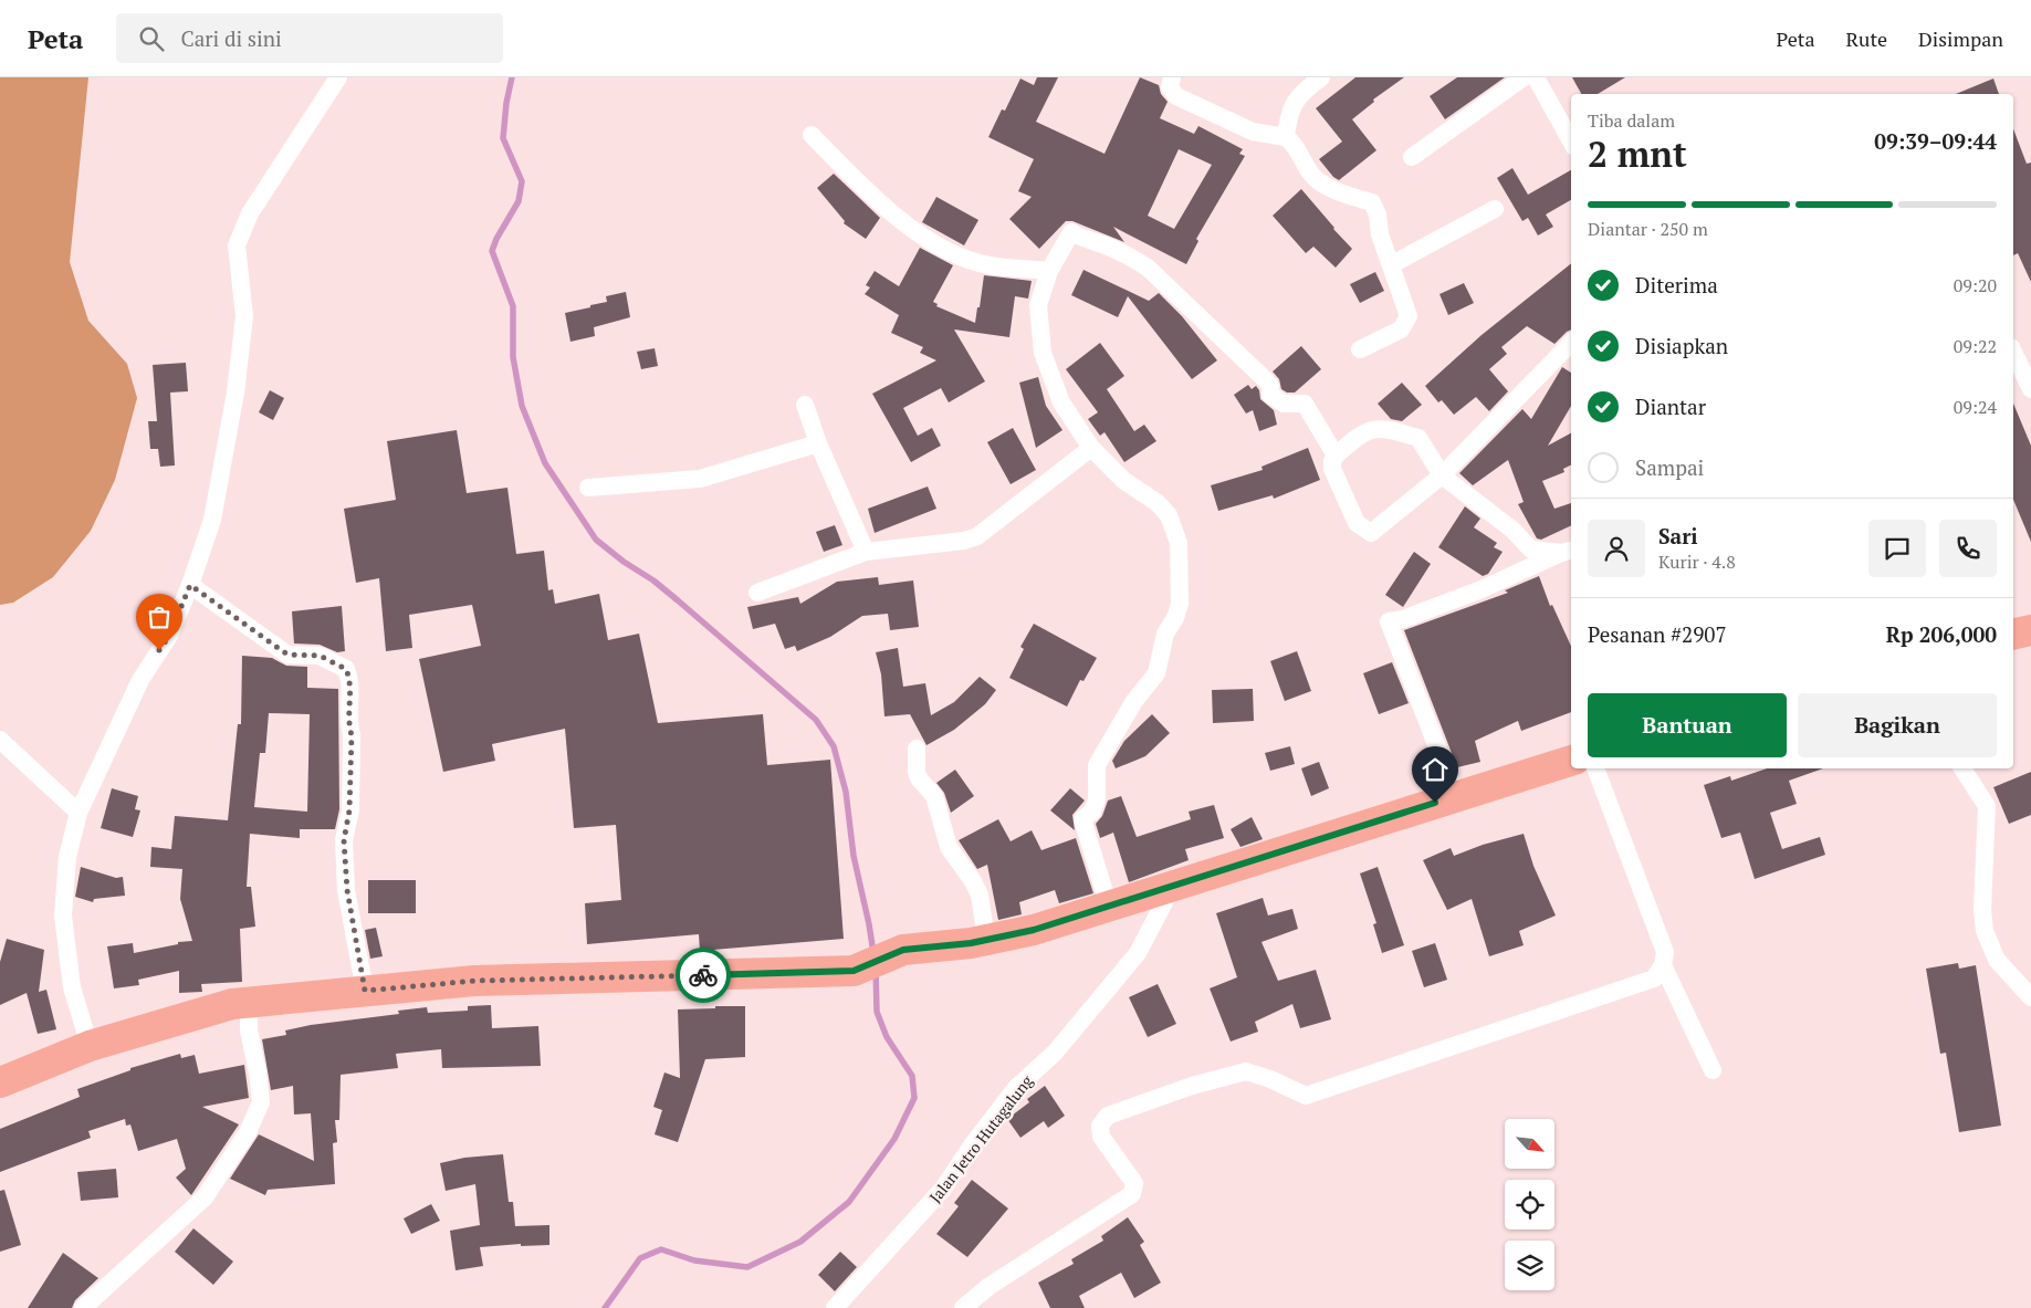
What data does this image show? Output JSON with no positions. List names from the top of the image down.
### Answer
{
  "streets": {
    "street": ["Jalan Jetro Hutagalung"]
  },
  "north": "bottom right",
  "page": {
    "header": "Peta",
    "search": "Cari di sini",
    "nav": ["Peta", "Rute", "Disimpan"],
    "heading": ["2 mnt", "Tiba dalam", "09:39–09:44"],
    "panel": [
      "Sari",
      "Kurir · 4.8",
      "Pesanan #2907",
      "Rp 206,000"
    ],
    "bar": "Diantar · 250 m",
    "list": [
      ["Diterima", "09:20"],
      ["Disiapkan", "09:22"],
      ["Diantar", "09:24"],
      "Sampai"
    ],
    "buttons": ["Bantuan", "Bagikan"]
  }
}
